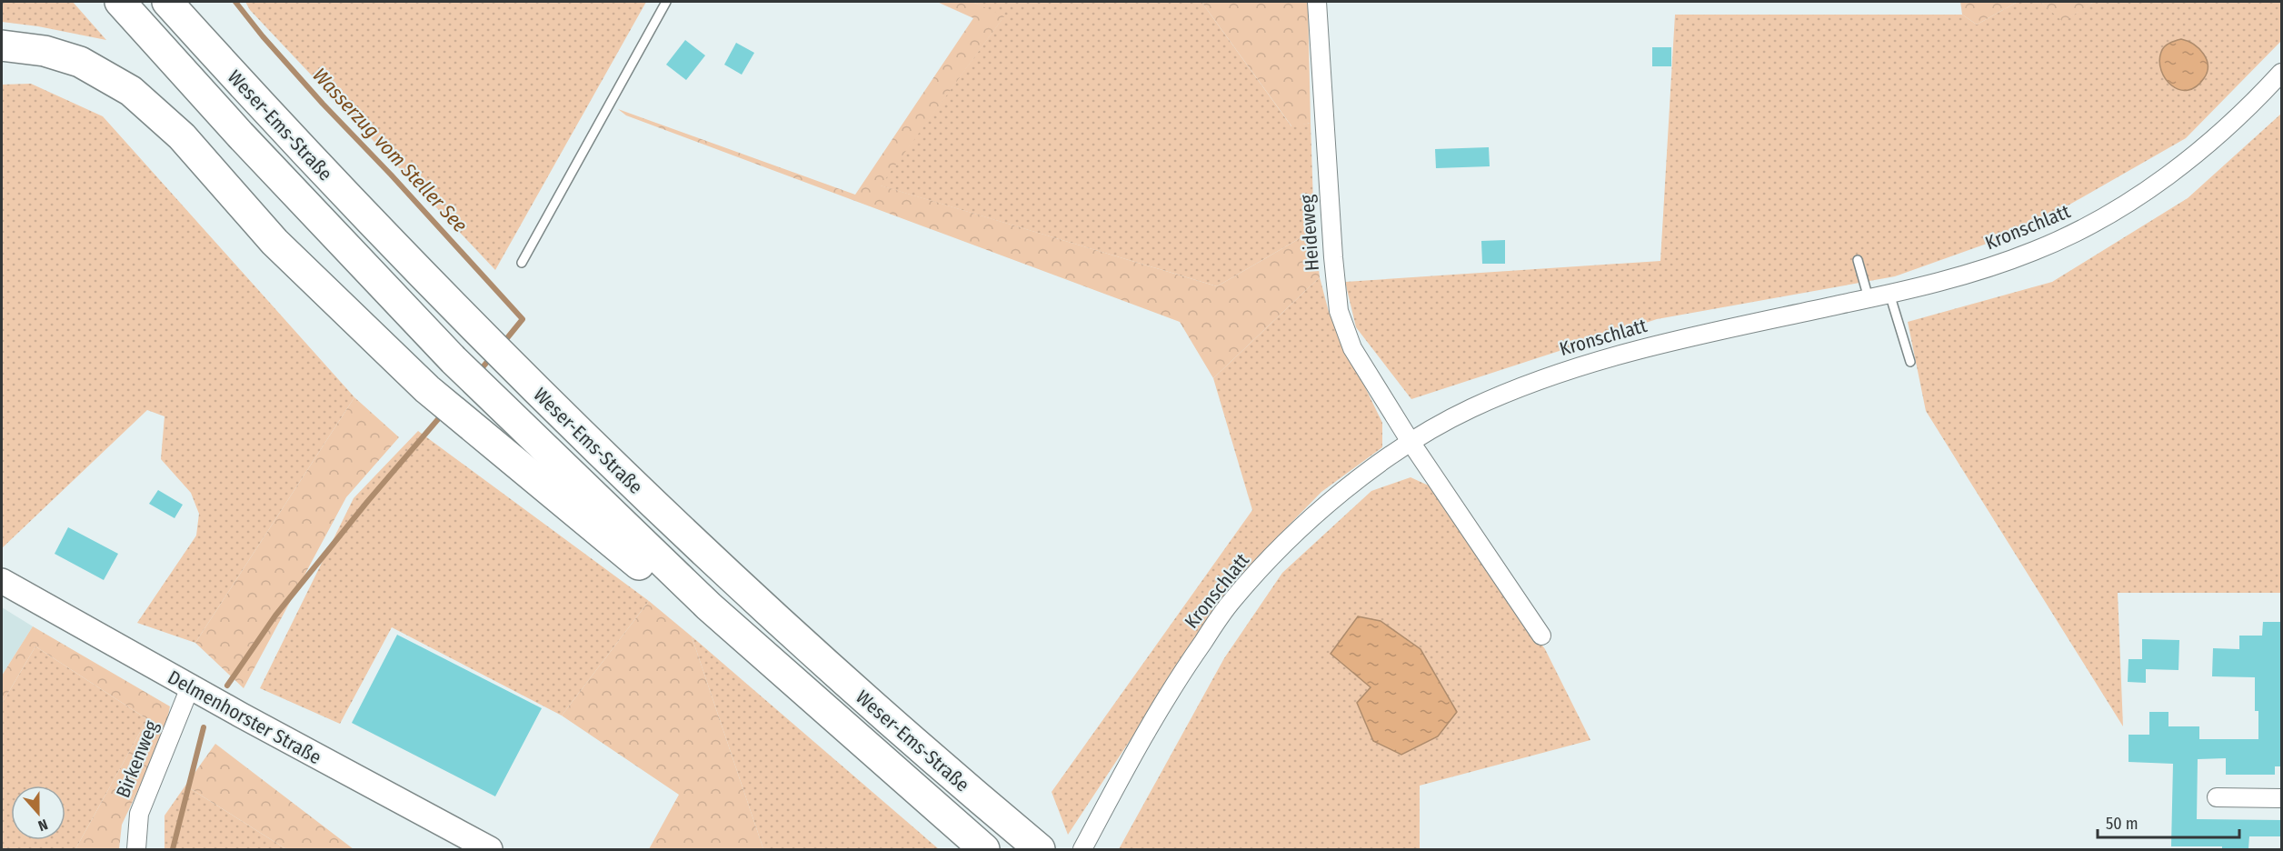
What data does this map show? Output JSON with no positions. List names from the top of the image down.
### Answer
{
  "streets": {
    "highway": ["Weser-Ems-Straße"],
    "street": [
      "Kronschlatt",
      "Heideweg",
      "Delmenhorster Straße",
      "Birkenweg"
    ]
  },
  "crossings": [
    ["Kronschlatt", "Heideweg"],
    ["Delmenhorster Straße", "Birkenweg"]
  ],
  "water": ["Wasserzug vom Steller See"],
  "scale_bar": "50 m",
  "north": "bottom"
}
